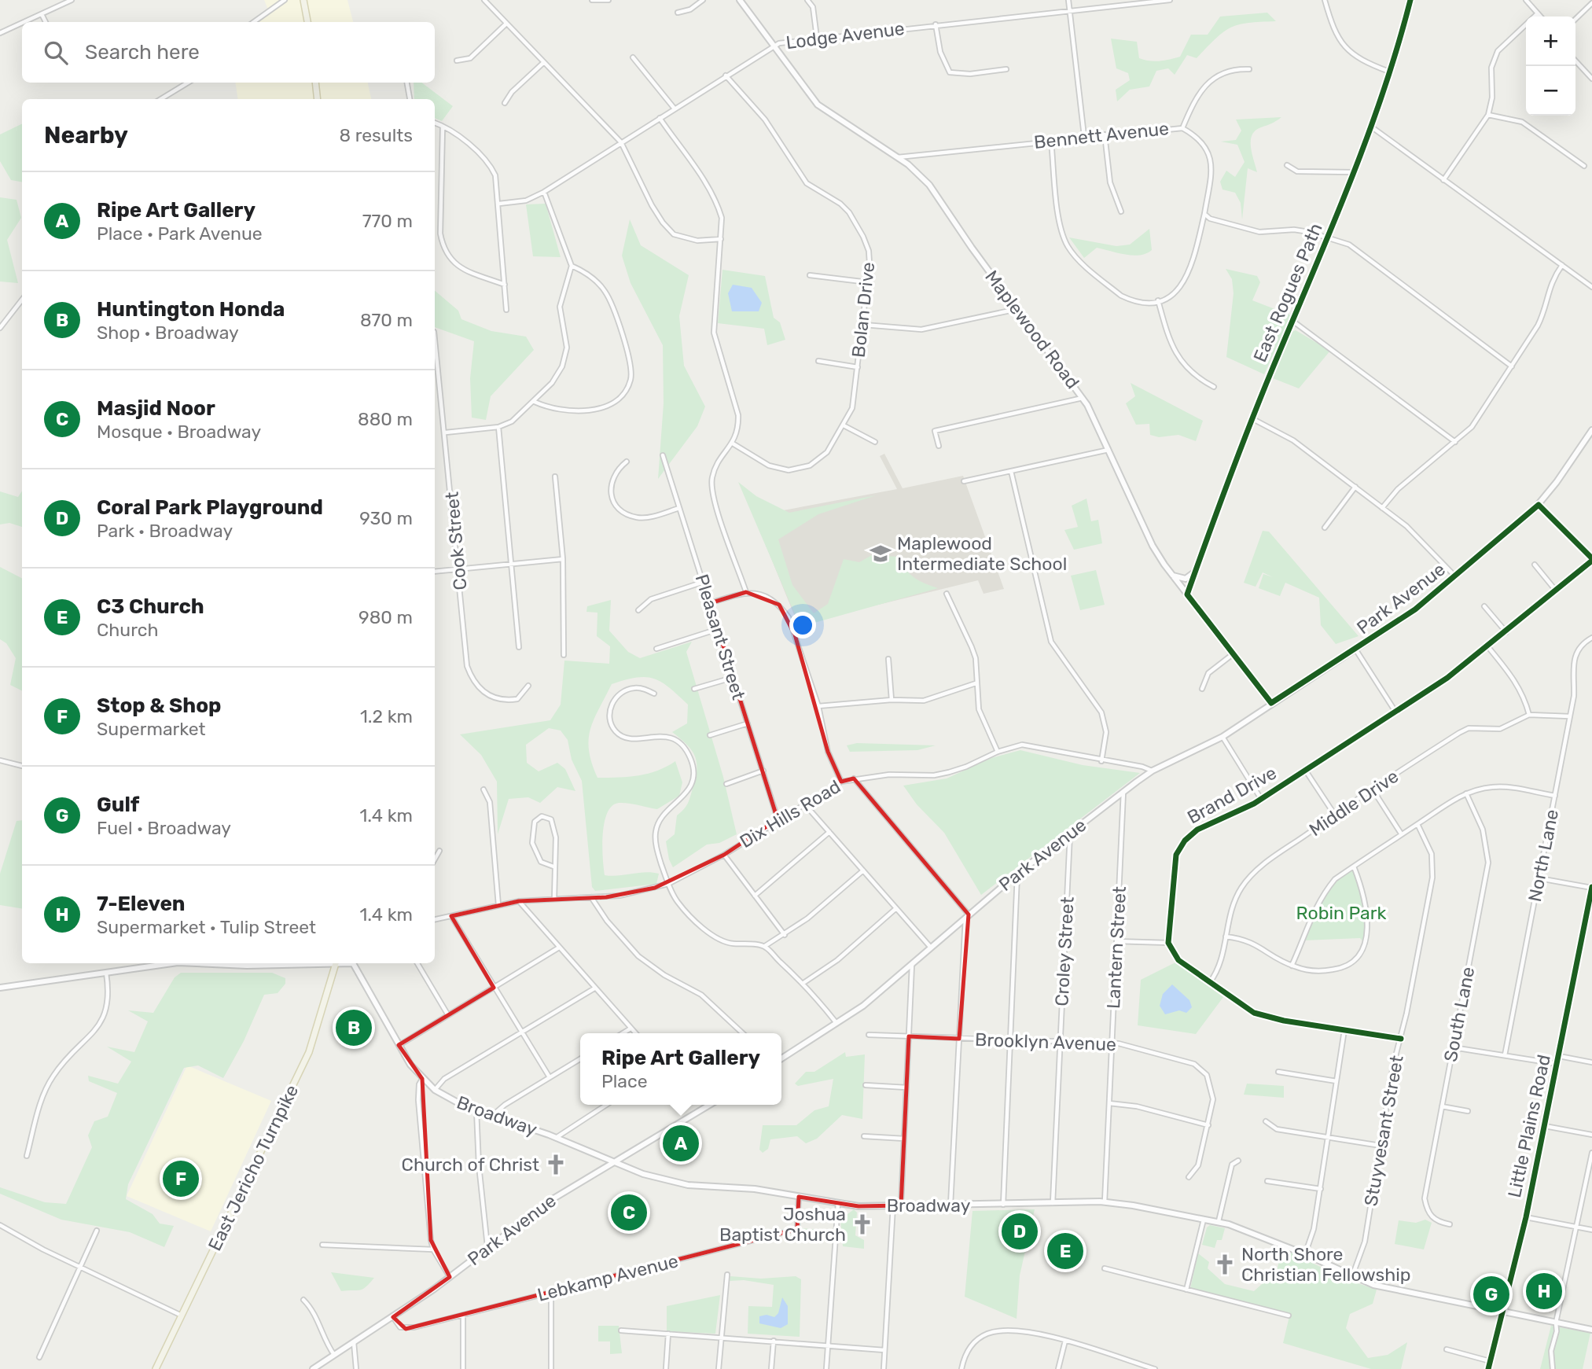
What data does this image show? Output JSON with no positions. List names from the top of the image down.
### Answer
{
  "streets": {
    "main road": [
      "East Rogues Path",
      "Maplewood Road",
      "Park Avenue",
      "Broadway",
      "Little Plains Road",
      "East Jericho Turnpike"
    ],
    "street": [
      "Lodge Avenue",
      "Bennett Avenue",
      "Bolan Drive",
      "Cook Street",
      "Pleasant Street",
      "Brand Drive",
      "Middle Drive",
      "Dix Hills Road",
      "North Lane",
      "Lantern Street",
      "Croley Street",
      "South Lane",
      "Brooklyn Avenue",
      "Stuyvesant Street",
      "Lebkamp Avenue"
    ]
  },
  "crossings": [
    ["Lodge Avenue", "Bolan Drive"],
    ["Lodge Avenue", "Maplewood Road"],
    ["Bennett Avenue", "Maplewood Road"],
    ["East Rogues Path", "Maplewood Road"],
    ["Maplewood Road", "Park Avenue"],
    ["Park Avenue", "Dix Hills Road"],
    ["Park Avenue", "Lantern Street"],
    ["Park Avenue", "Croley Street"],
    ["Park Avenue", "Broadway"],
    ["Park Avenue", "Lebkamp Avenue"],
    ["Pleasant Street", "Dix Hills Road"],
    ["Middle Drive", "North Lane"],
    ["Lantern Street", "Brooklyn Avenue"],
    ["Lantern Street", "Broadway"],
    ["Croley Street", "Brooklyn Avenue"],
    ["Croley Street", "Broadway"],
    ["Broadway", "Little Plains Road"],
    ["Broadway", "Stuyvesant Street"],
    ["Broadway", "Lebkamp Avenue"]
  ],
  "parks": ["Robin Park"],
  "places": {
    "school or university": ["Maplewood Intermediate School"],
    "church": ["Church of Christ", "Joshua Baptist Church", "North Shore Christian Fellowship"]
  },
  "page": {
    "map_buttons": ["+", "−"],
    "search": "Search here",
    "heading": ["Nearby", "8 results"],
    "list": [
      {
        "mark": "A",
        "name": "Ripe Art Gallery",
        "note": "Place · Park Avenue",
        "value": "770 m"
      },
      {
        "mark": "B",
        "name": "Huntington Honda",
        "note": "Shop · Broadway",
        "value": "870 m"
      },
      {
        "mark": "C",
        "name": "Masjid Noor",
        "note": "Mosque · Broadway",
        "value": "880 m"
      },
      {
        "mark": "D",
        "name": "Coral Park Playground",
        "note": "Park · Broadway",
        "value": "930 m"
      },
      {
        "mark": "E",
        "name": "C3 Church",
        "note": "Church",
        "value": "980 m"
      },
      {
        "mark": "F",
        "name": "Stop & Shop",
        "note": "Supermarket",
        "value": "1.2 km"
      },
      {
        "mark": "G",
        "name": "Gulf",
        "note": "Fuel · Broadway",
        "value": "1.4 km"
      },
      {
        "mark": "H",
        "name": "7-Eleven",
        "note": "Supermarket · Tulip Street",
        "value": "1.4 km"
      }
    ],
    "pins": [
      "B",
      "A",
      "F",
      "C",
      "D",
      "E",
      "H",
      "G"
    ],
    "popup": ["Ripe Art Gallery", "Place"]
  }
}
